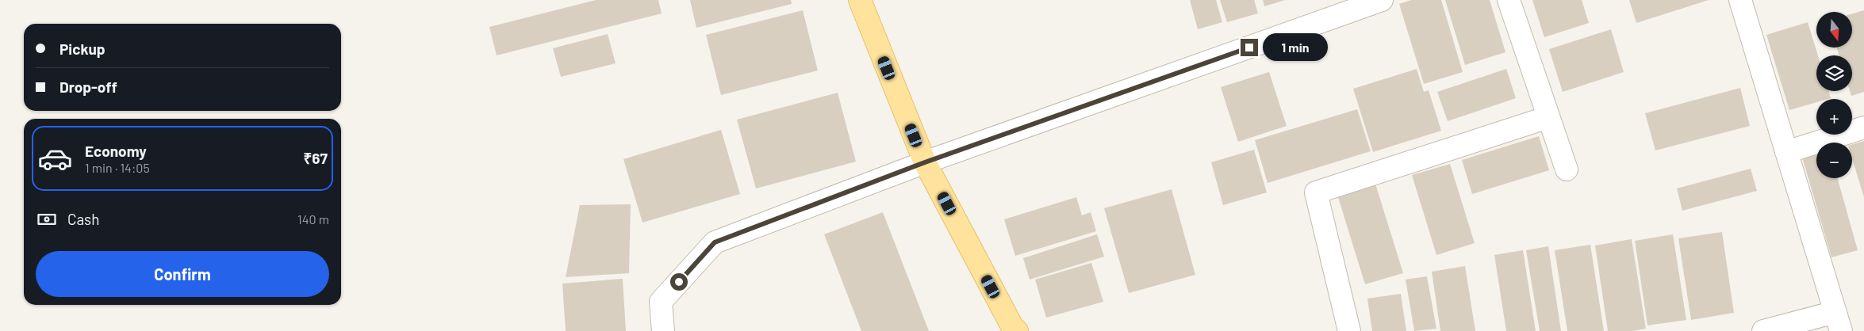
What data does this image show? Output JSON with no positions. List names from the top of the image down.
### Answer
{
  "north": "bottom",
  "page": {
    "map_buttons": ["+", "−"],
    "banner": ["Pickup", "Drop-off"],
    "bubble": "1 min",
    "list": [
      {
        "name": "Economy",
        "note": "1 min · 14:05",
        "value": "₹67"
      }
    ],
    "pay": ["Cash", "140 m"],
    "buttons": "Confirm"
  }
}
